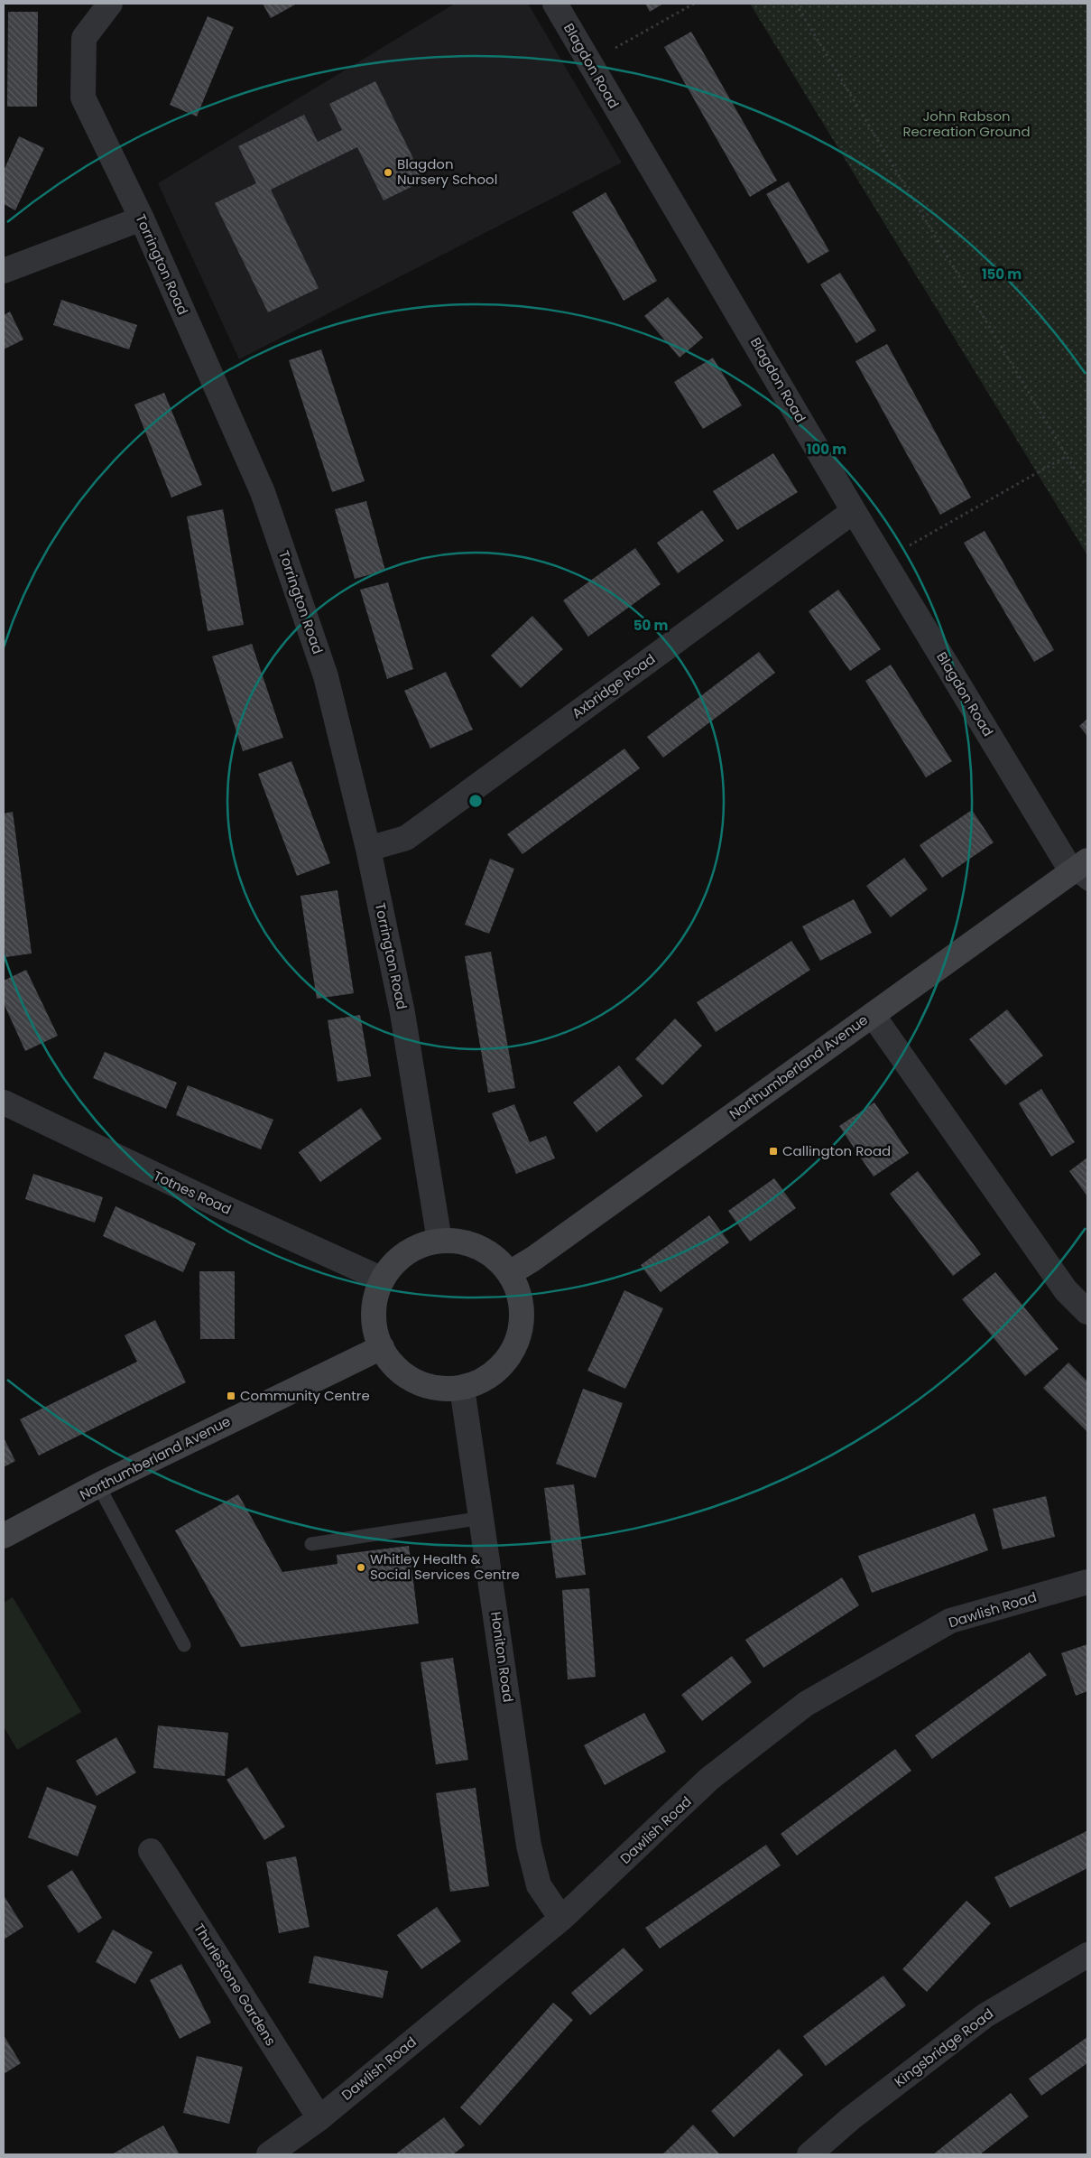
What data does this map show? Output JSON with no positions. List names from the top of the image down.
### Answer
{
  "streets": {
    "street": [
      "Blagdon Road",
      "Torrington Road",
      "Axbridge Road",
      "Northumberland Avenue",
      "Totnes Road",
      "Dawlish Road",
      "Honiton Road",
      "Thurlestone Gardens",
      "Kingsbridge Road"
    ]
  },
  "crossings": [
    ["Blagdon Road", "Axbridge Road"],
    ["Blagdon Road", "Northumberland Avenue"],
    ["Torrington Road", "Axbridge Road"],
    ["Torrington Road", "Northumberland Avenue"],
    ["Torrington Road", "Totnes Road"],
    ["Torrington Road", "Honiton Road"],
    ["Northumberland Avenue", "Totnes Road"],
    ["Northumberland Avenue", "Honiton Road"],
    ["Totnes Road", "Honiton Road"],
    ["Dawlish Road", "Honiton Road"],
    ["Dawlish Road", "Thurlestone Gardens"]
  ],
  "parks": ["John Rabson Recreation Ground"],
  "places": {
    "other": ["Blagdon Nursery School", "Whitley Health & Social Services Centre"],
    "transit": ["Callington Road", "Community Centre"]
  },
  "rings": ["150 m", "100 m", "50 m"]
}
